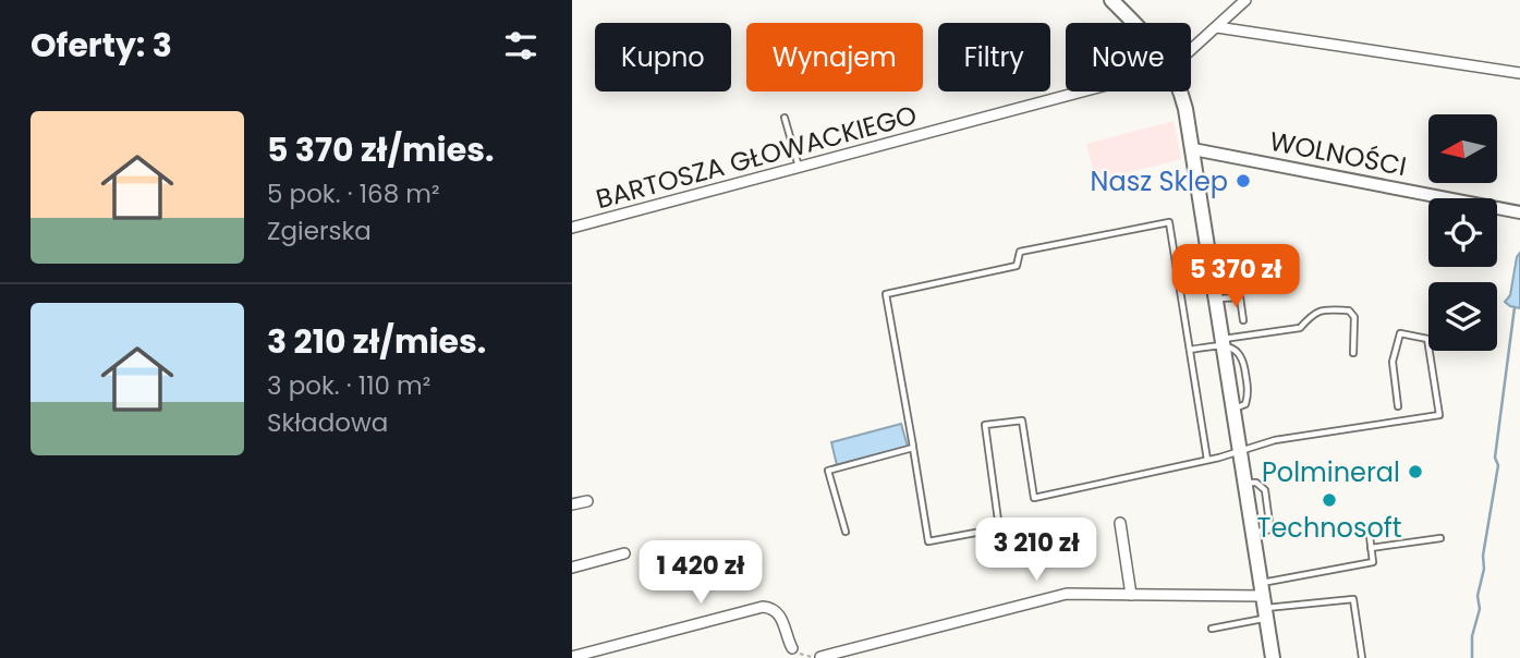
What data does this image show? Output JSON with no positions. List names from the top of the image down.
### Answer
{
  "streets": {
    "street": ["WOLNOŚCI", "BARTOSZA GŁOWACKIEGO"]
  },
  "places": ["Nasz Sklep", "Polmineral", "Technosoft"],
  "north": "left",
  "page": {
    "heading": "Oferty: 3",
    "chip": [
      "Kupno",
      "Wynajem",
      "Filtry",
      "Nowe"
    ],
    "list": [
      {
        "name": "5 370 zł/mies.",
        "note": "5 pok. · 168 m² · Zgierska"
      },
      {
        "name": "3 210 zł/mies.",
        "note": "3 pok. · 110 m² · Składowa"
      }
    ],
    "price": ["5 370 zł", "3 210 zł", "1 420 zł"]
  }
}
